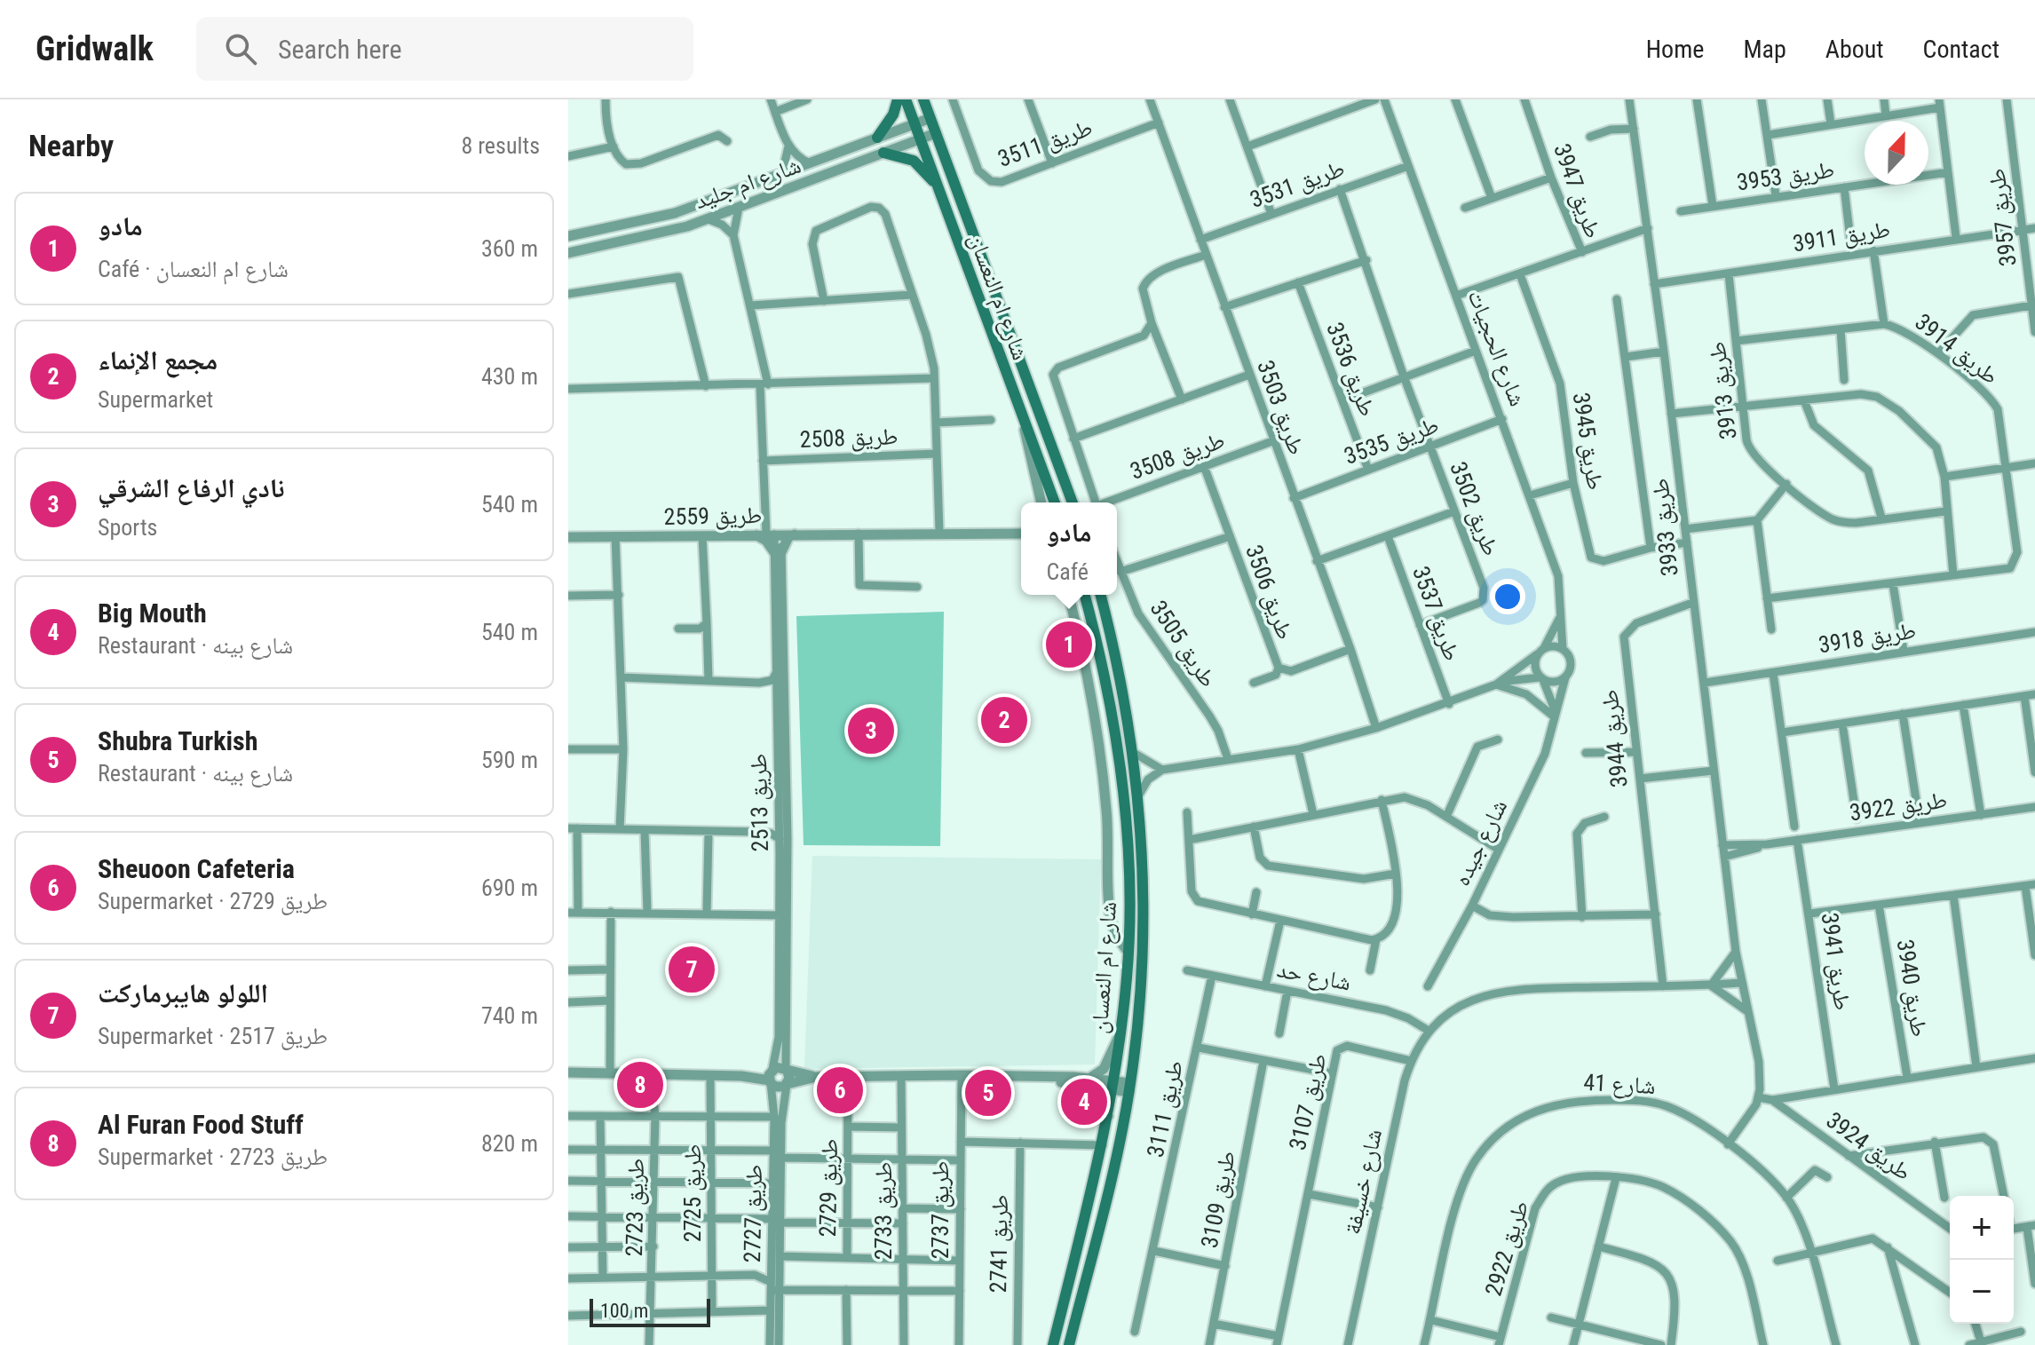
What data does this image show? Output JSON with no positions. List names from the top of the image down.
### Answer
{
  "streets": {
    "main road": ["شارع ام النعسان"],
    "street": [
      "طريق 3511",
      "طريق 3953",
      "شارع ام جليد",
      "طريق 3531",
      "طريق 3947",
      "طريق 3957",
      "طريق 3911",
      "شارع الحجيات",
      "طريق 3914",
      "طريق 3536",
      "طريق 3913",
      "طريق 3503",
      "طريق 2508",
      "طريق 3535",
      "طريق 3945",
      "طريق 3508",
      "طريق 3502",
      "طريق 2559",
      "طريق 3933",
      "طريق 3506",
      "طريق 3537",
      "طريق 3918",
      "طريق 3505",
      "طريق 3944",
      "طريق 2513",
      "طريق 3922",
      "شارع جيده",
      "طريق 3941",
      "شارع حد",
      "طريق 3940",
      "شارع 41",
      "طريق 3107",
      "طريق 3111",
      "طريق 3924",
      "شارع خسيفة",
      "طريق 2729",
      "طريق 2725",
      "طريق 3109",
      "طريق 2723",
      "طريق 2737",
      "طريق 2733",
      "طريق 2727",
      "طريق 2741",
      "طريق 2922"
    ]
  },
  "crossings": [
    ["طريق 3511", "طريق 3503"],
    ["شارع ام جليد", "شارع ام النعسان"],
    ["طريق 3531", "شارع الحجيات"],
    ["طريق 3531", "طريق 3536"],
    ["طريق 3531", "طريق 3503"],
    ["طريق 3947", "شارع الحجيات"],
    ["طريق 3947", "طريق 3945"],
    ["طريق 3957", "طريق 3911"],
    ["طريق 3911", "طريق 3913"],
    ["طريق 3911", "طريق 3933"],
    ["شارع الحجيات", "طريق 3535"],
    ["شارع الحجيات", "شارع جيده"],
    ["طريق 3914", "طريق 3913"],
    ["طريق 3536", "طريق 3535"],
    ["طريق 3536", "طريق 3502"],
    ["طريق 3503", "طريق 3535"],
    ["طريق 3503", "طريق 3508"],
    ["طريق 3503", "طريق 3506"],
    ["طريق 2508", "طريق 2513"],
    ["طريق 3535", "طريق 3502"],
    ["طريق 3945", "طريق 3933"],
    ["طريق 3508", "طريق 3506"],
    ["طريق 3502", "طريق 3537"],
    ["طريق 2559", "طريق 2513"],
    ["طريق 3933", "طريق 3918"],
    ["طريق 3933", "طريق 3944"],
    ["طريق 3933", "طريق 3922"],
    ["طريق 3933", "شارع 41"],
    ["طريق 3933", "طريق 3924"],
    ["طريق 3506", "طريق 3505"],
    ["طريق 2513", "طريق 2727"],
    ["طريق 3922", "طريق 3941"],
    ["شارع حد", "طريق 3111"],
    ["شارع حد", "شارع خسيفة"],
    ["شارع 41", "طريق 2922"],
    ["طريق 3107", "شارع خسيفة"],
    ["طريق 3107", "طريق 3109"]
  ],
  "scale_bar": "100 m",
  "north": "top",
  "page": {
    "header": "Gridwalk",
    "search": "Search here",
    "nav": [
      "Home",
      "Map",
      "About",
      "Contact"
    ],
    "heading": ["Nearby", "8 results"],
    "list": [
      {
        "mark": "1",
        "name": "مادو",
        "note": "Café · شارع ام النعسان",
        "value": "360 m"
      },
      {
        "mark": "2",
        "name": "مجمع الإنماء",
        "note": "Supermarket",
        "value": "430 m"
      },
      {
        "mark": "3",
        "name": "نادي الرفاع الشرقي",
        "note": "Sports",
        "value": "540 m"
      },
      {
        "mark": "4",
        "name": "Big Mouth",
        "note": "Restaurant · شارع بينه",
        "value": "540 m"
      },
      {
        "mark": "5",
        "name": "Shubra Turkish",
        "note": "Restaurant · شارع بينه",
        "value": "590 m"
      },
      {
        "mark": "6",
        "name": "Sheuoon Cafeteria",
        "note": "Supermarket · طريق 2729",
        "value": "690 m"
      },
      {
        "mark": "7",
        "name": "اللولو هايبرماركت",
        "note": "Supermarket · طريق 2517",
        "value": "740 m"
      },
      {
        "mark": "8",
        "name": "Al Furan Food Stuff",
        "note": "Supermarket · طريق 2723",
        "value": "820 m"
      }
    ],
    "popup": ["مادو", "Café"],
    "pins": [
      "1",
      "2",
      "3",
      "7",
      "8",
      "6",
      "5",
      "4"
    ],
    "map_buttons": ["+", "−"],
    "scale": "100 m"
  }
}
